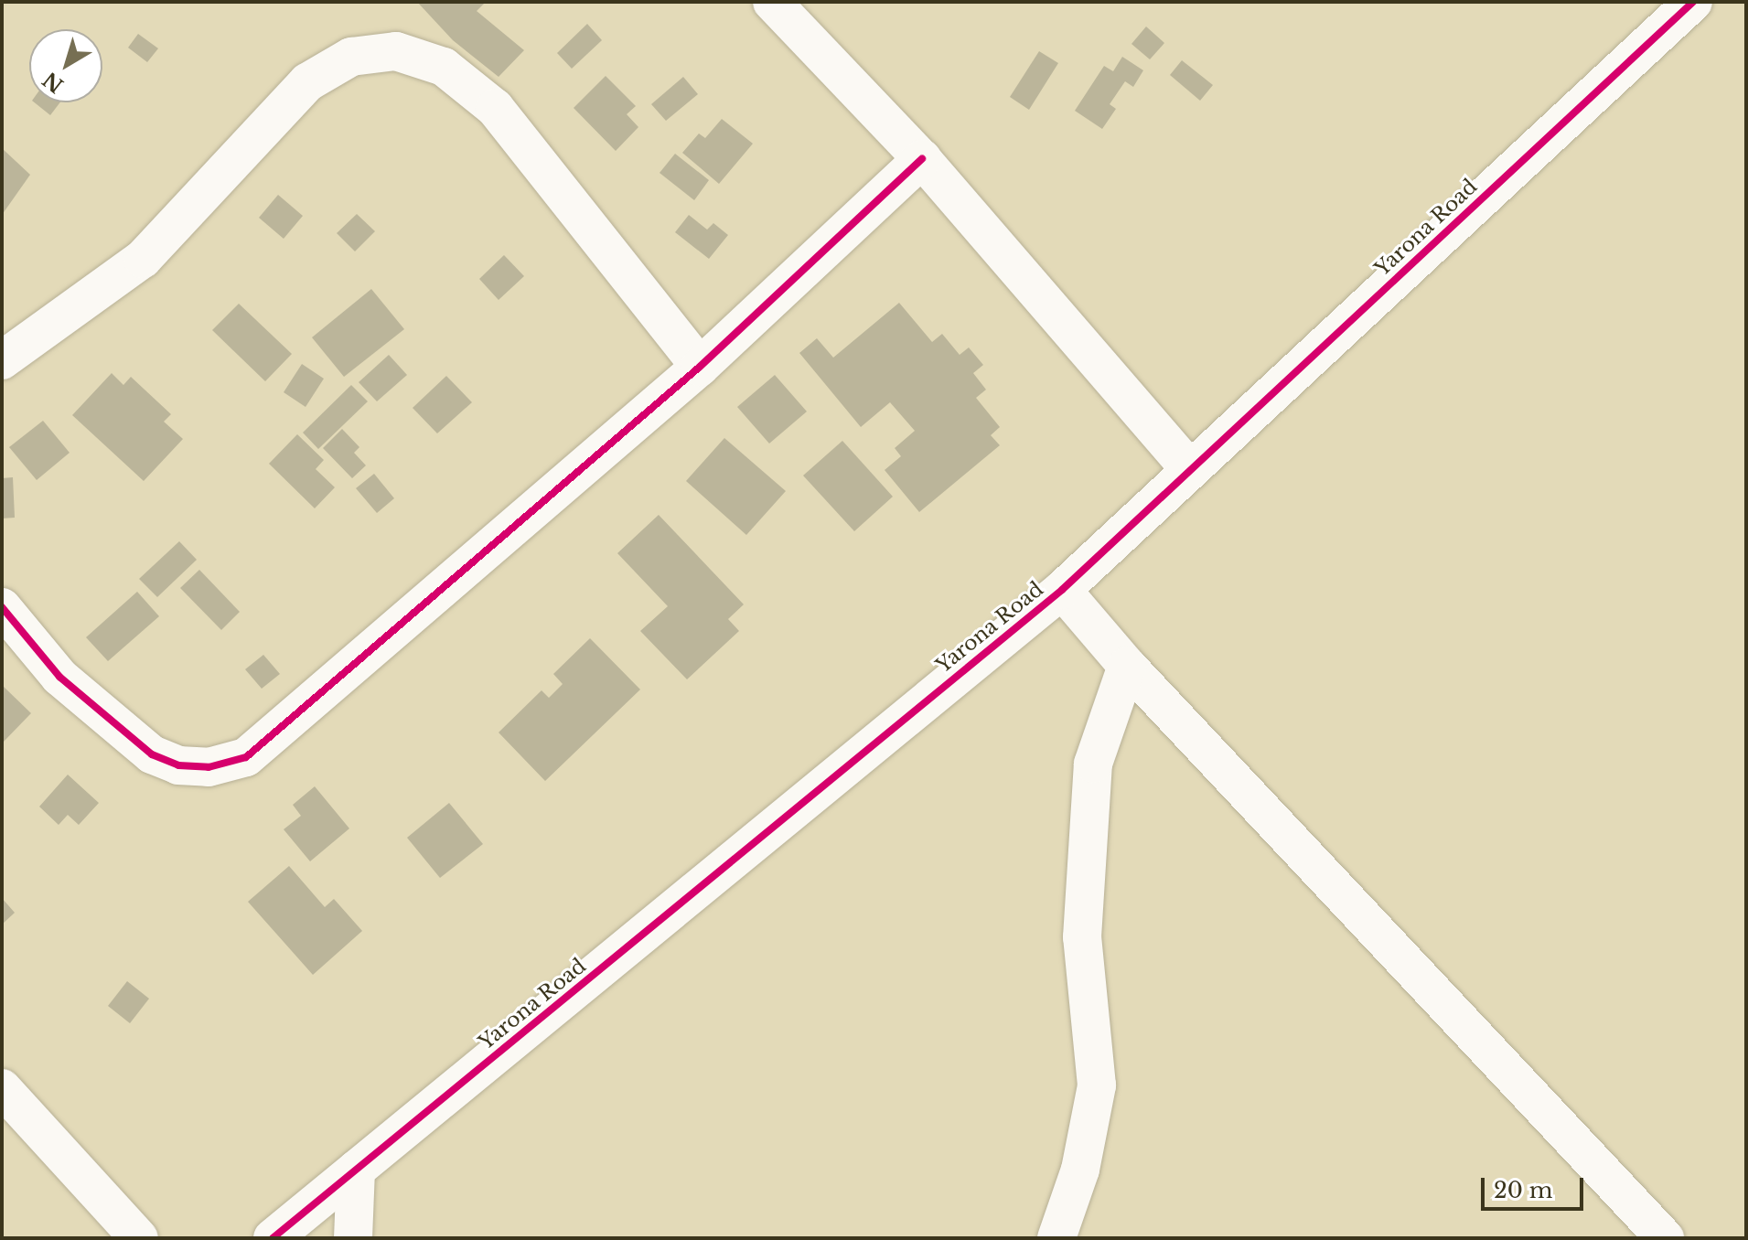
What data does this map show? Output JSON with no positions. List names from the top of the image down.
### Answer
{
  "streets": {
    "street": ["Yarona Road"]
  },
  "scale_bar": "20 m",
  "north": "bottom left"
}
